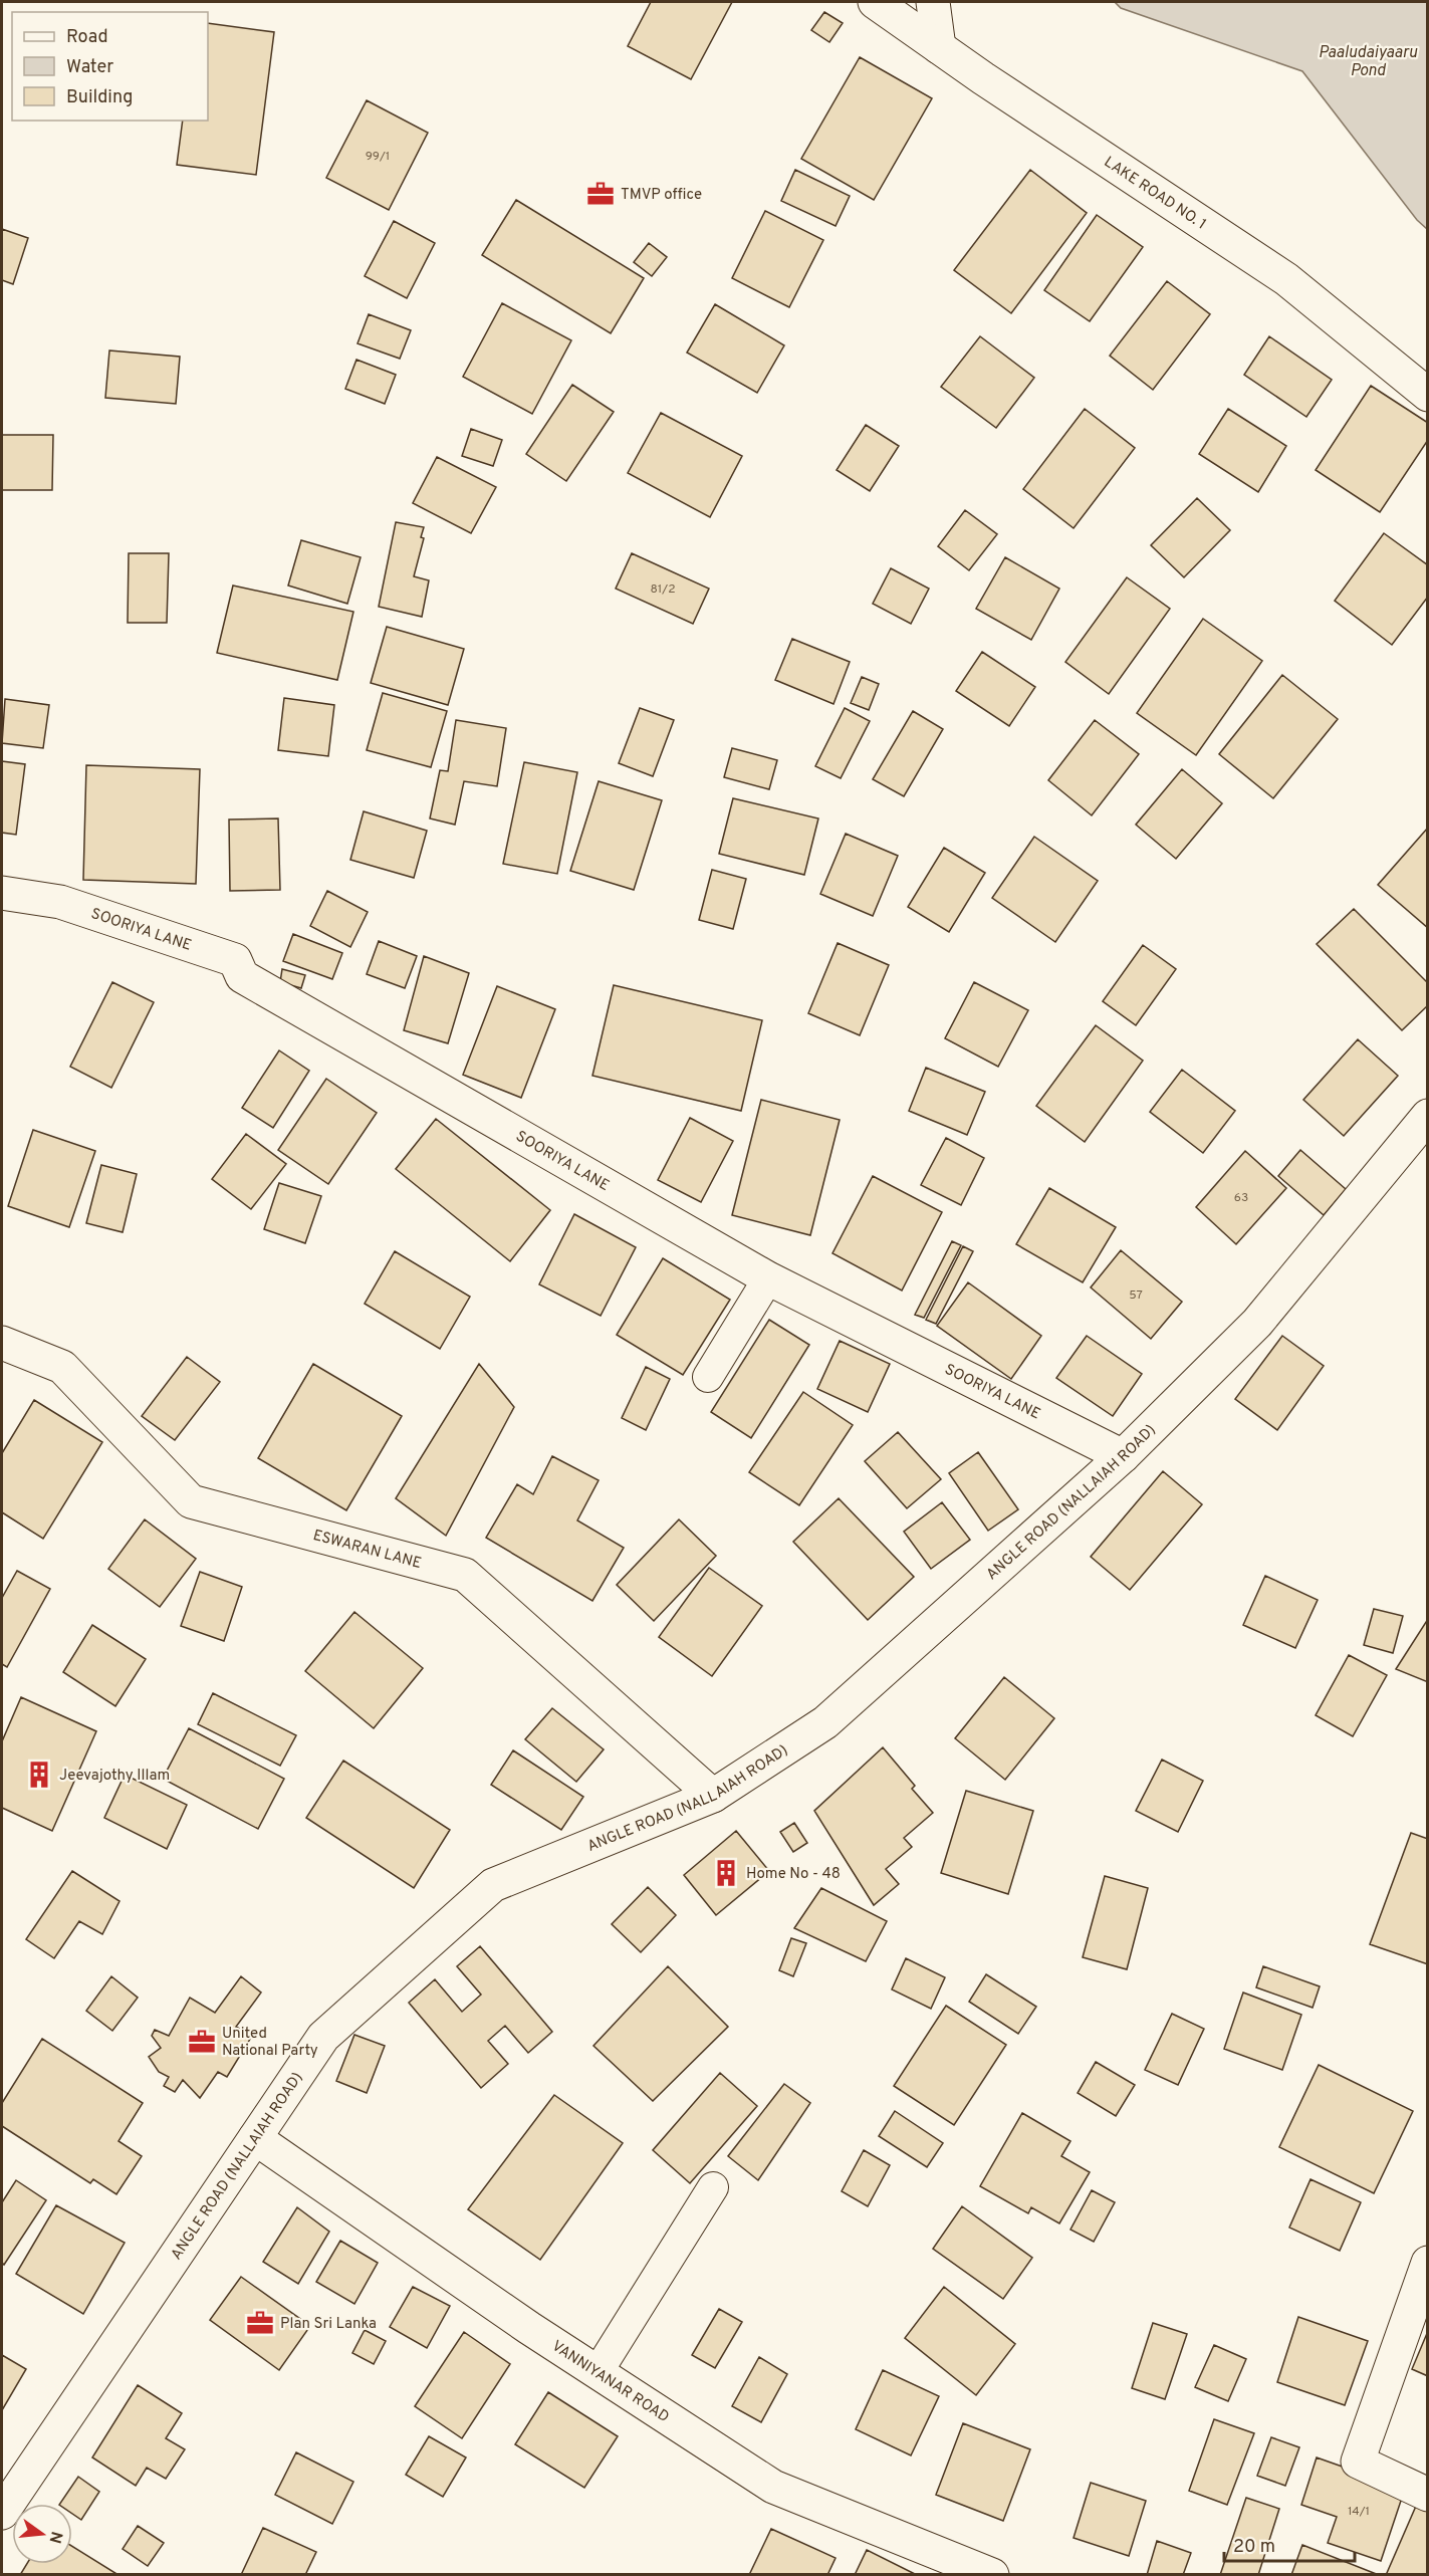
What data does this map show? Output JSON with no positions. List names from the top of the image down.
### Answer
{
  "streets": {
    "street": [
      "LAKE ROAD NO. 1",
      "SOORIYA LANE",
      "ANGLE ROAD (NALLAIAH ROAD)",
      "ESWARAN LANE",
      "VANNIYANAR ROAD"
    ]
  },
  "crossings": [
    ["SOORIYA LANE", "ANGLE ROAD (NALLAIAH ROAD)"],
    ["ANGLE ROAD (NALLAIAH ROAD)", "ESWARAN LANE"],
    ["ANGLE ROAD (NALLAIAH ROAD)", "VANNIYANAR ROAD"]
  ],
  "water": ["Paaludaiyaaru Pond"],
  "places": {
    "office": ["TMVP office", "United National Party", "Plan Sri Lanka"],
    "building": ["Jeevajothy Illam", "Home No - 48"]
  },
  "house_numbers": [
    "99/1",
    "81/2",
    "63",
    "57",
    "14/1"
  ],
  "legend": ["Road", "Water", "Building"],
  "scale_bar": "20 m",
  "north": "right"
}
